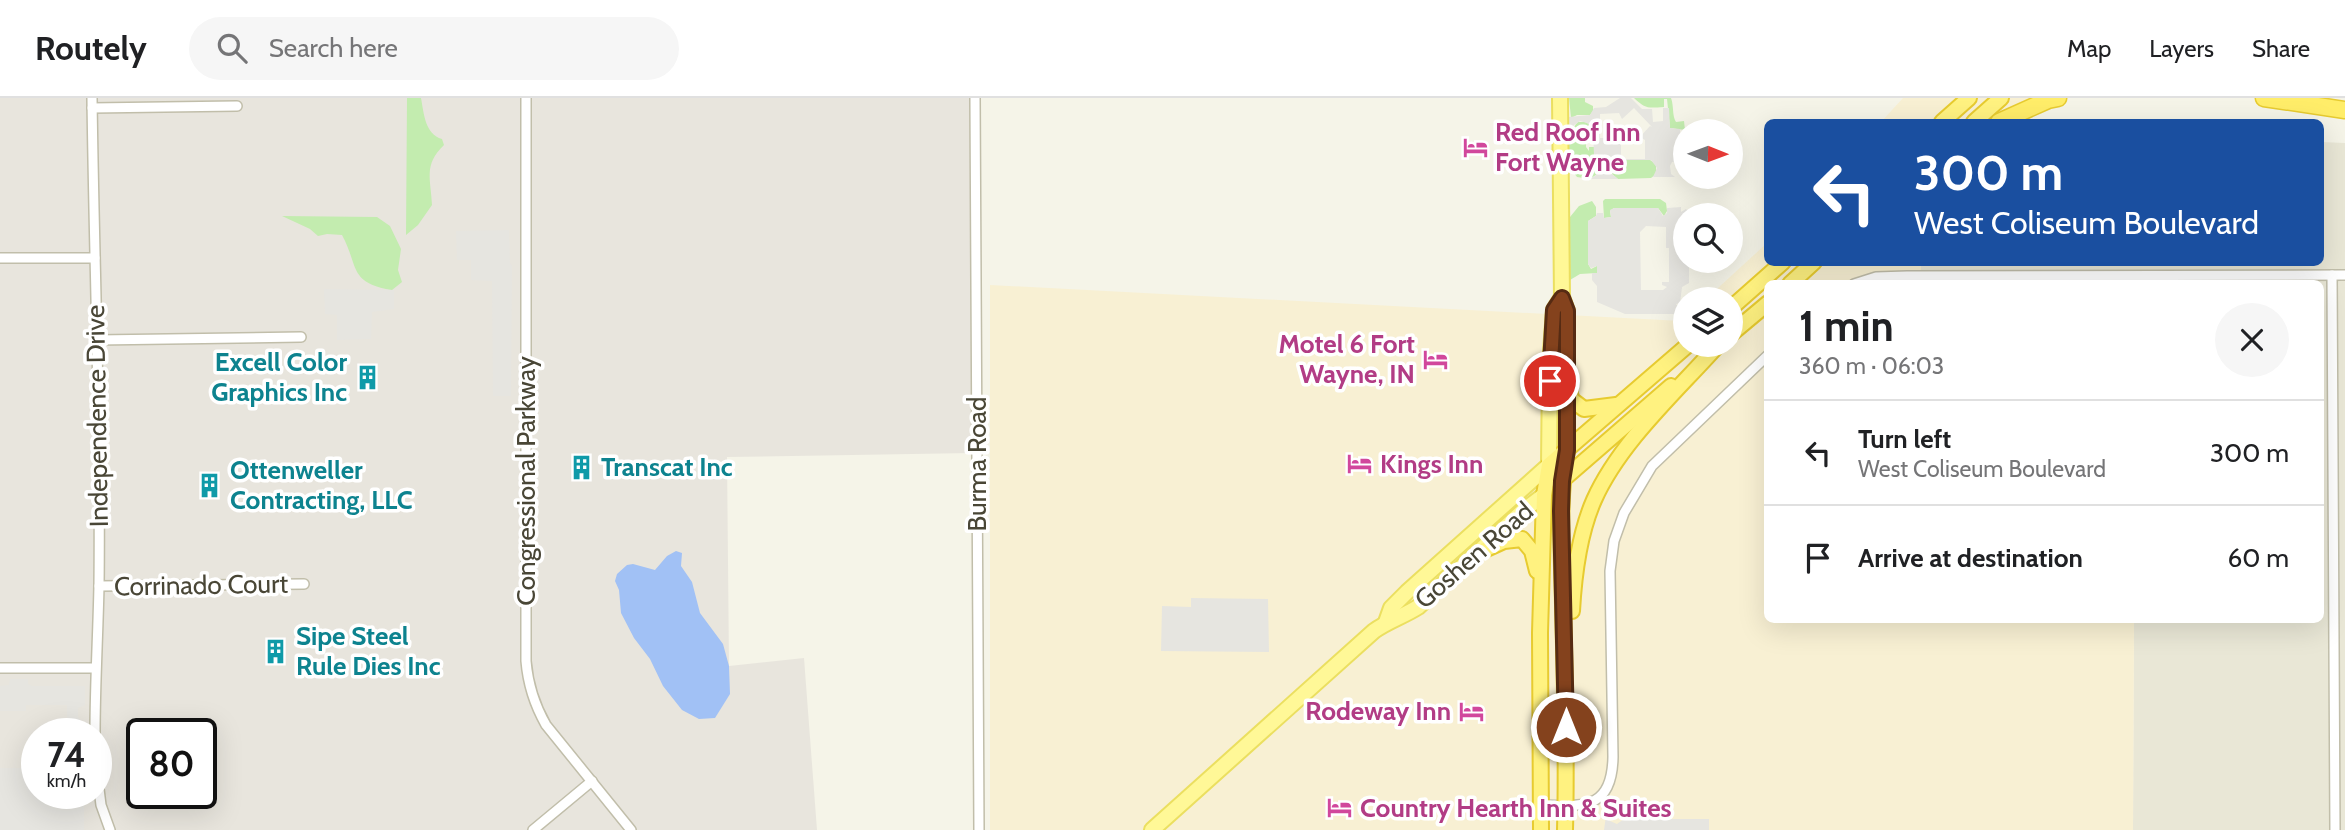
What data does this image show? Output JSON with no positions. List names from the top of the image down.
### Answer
{
  "streets": {
    "highway": ["Goshen Road"],
    "street": [
      "Independence Drive",
      "Burma Road",
      "Congressional Parkway",
      "Corrinado Court"
    ]
  },
  "crossings": [
    ["Independence Drive", "Corrinado Court"]
  ],
  "places": {
    "hotel": [
      "Red Roof Inn Fort Wayne",
      "Motel 6 Fort Wayne, IN",
      "Kings Inn",
      "Rodeway Inn",
      "Country Hearth Inn & Suites"
    ],
    "building": [
      "Excell Color Graphics Inc",
      "Transcat Inc",
      "Ottenweller Contracting, LLC",
      "Sipe Steel Rule Dies Inc"
    ]
  },
  "north": "right",
  "page": {
    "header": "Routely",
    "search": "Search here",
    "nav": ["Map", "Layers", "Share"],
    "turn": ["300 m", "West Coliseum Boulevard"],
    "heading": ["1 min", "360 m · 06:03"],
    "list": [
      {
        "name": "Turn left",
        "note": "West Coliseum Boulevard",
        "value": "300 m"
      },
      {
        "name": "Arrive at destination",
        "value": "60 m"
      }
    ],
    "speed": "74 km/h",
    "limit": "80"
  }
}
